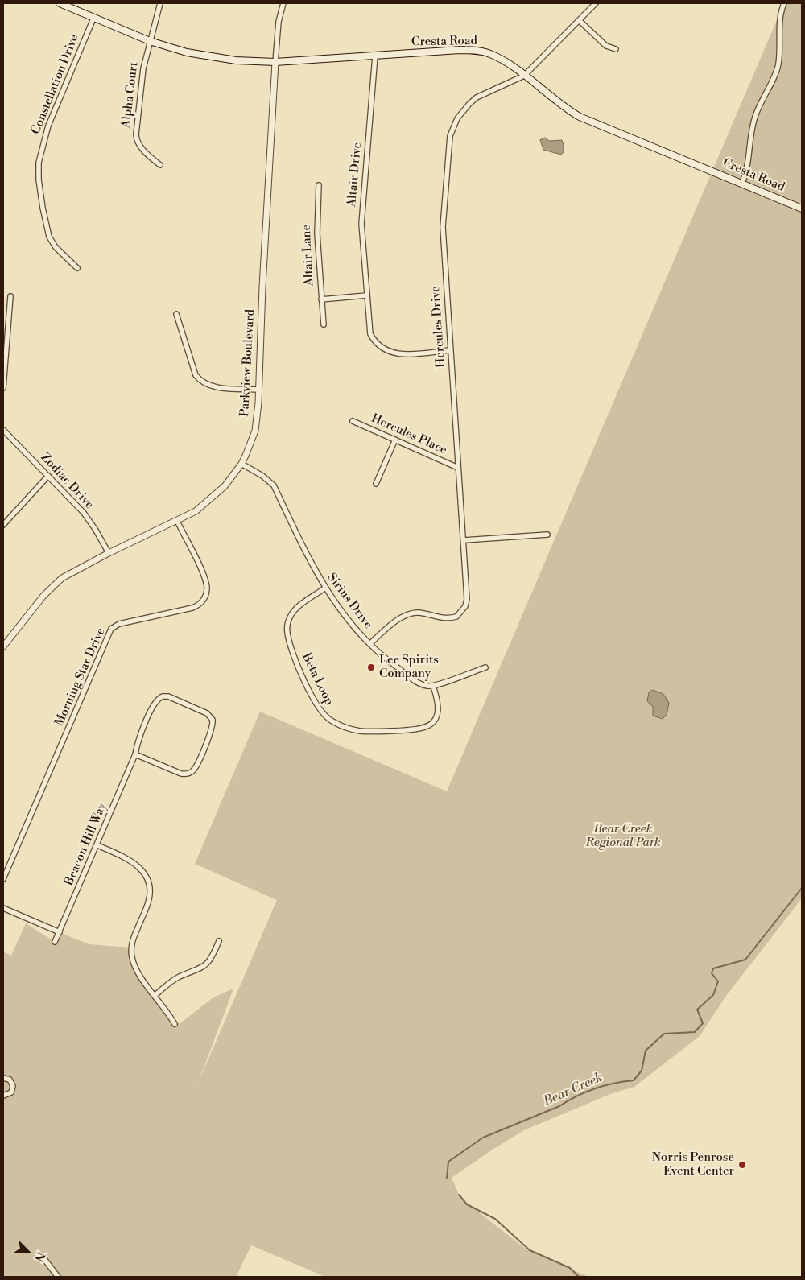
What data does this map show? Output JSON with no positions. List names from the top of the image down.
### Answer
{
  "streets": {
    "main road": ["Cresta Road"],
    "street": [
      "Constellation Drive",
      "Alpha Court",
      "Altair Drive",
      "Altair Lane",
      "Hercules Drive",
      "Parkview Boulevard",
      "Hercules Place",
      "Zodiac Drive",
      "Sirius Drive",
      "Morning Star Drive",
      "Beta Loop",
      "Beacon Hill Way"
    ]
  },
  "crossings": [
    ["Cresta Road", "Constellation Drive"],
    ["Cresta Road", "Alpha Court"],
    ["Cresta Road", "Altair Drive"],
    ["Cresta Road", "Hercules Drive"],
    ["Cresta Road", "Parkview Boulevard"],
    ["Altair Drive", "Hercules Drive"],
    ["Hercules Drive", "Hercules Place"],
    ["Hercules Drive", "Sirius Drive"],
    ["Parkview Boulevard", "Zodiac Drive"],
    ["Parkview Boulevard", "Sirius Drive"],
    ["Parkview Boulevard", "Morning Star Drive"],
    ["Sirius Drive", "Beta Loop"]
  ],
  "water": ["Bear Creek"],
  "parks": ["Bear Creek Regional Park"],
  "places": ["Lee Spirits Company", "Norris Penrose Event Center"],
  "north": "bottom right"
}
